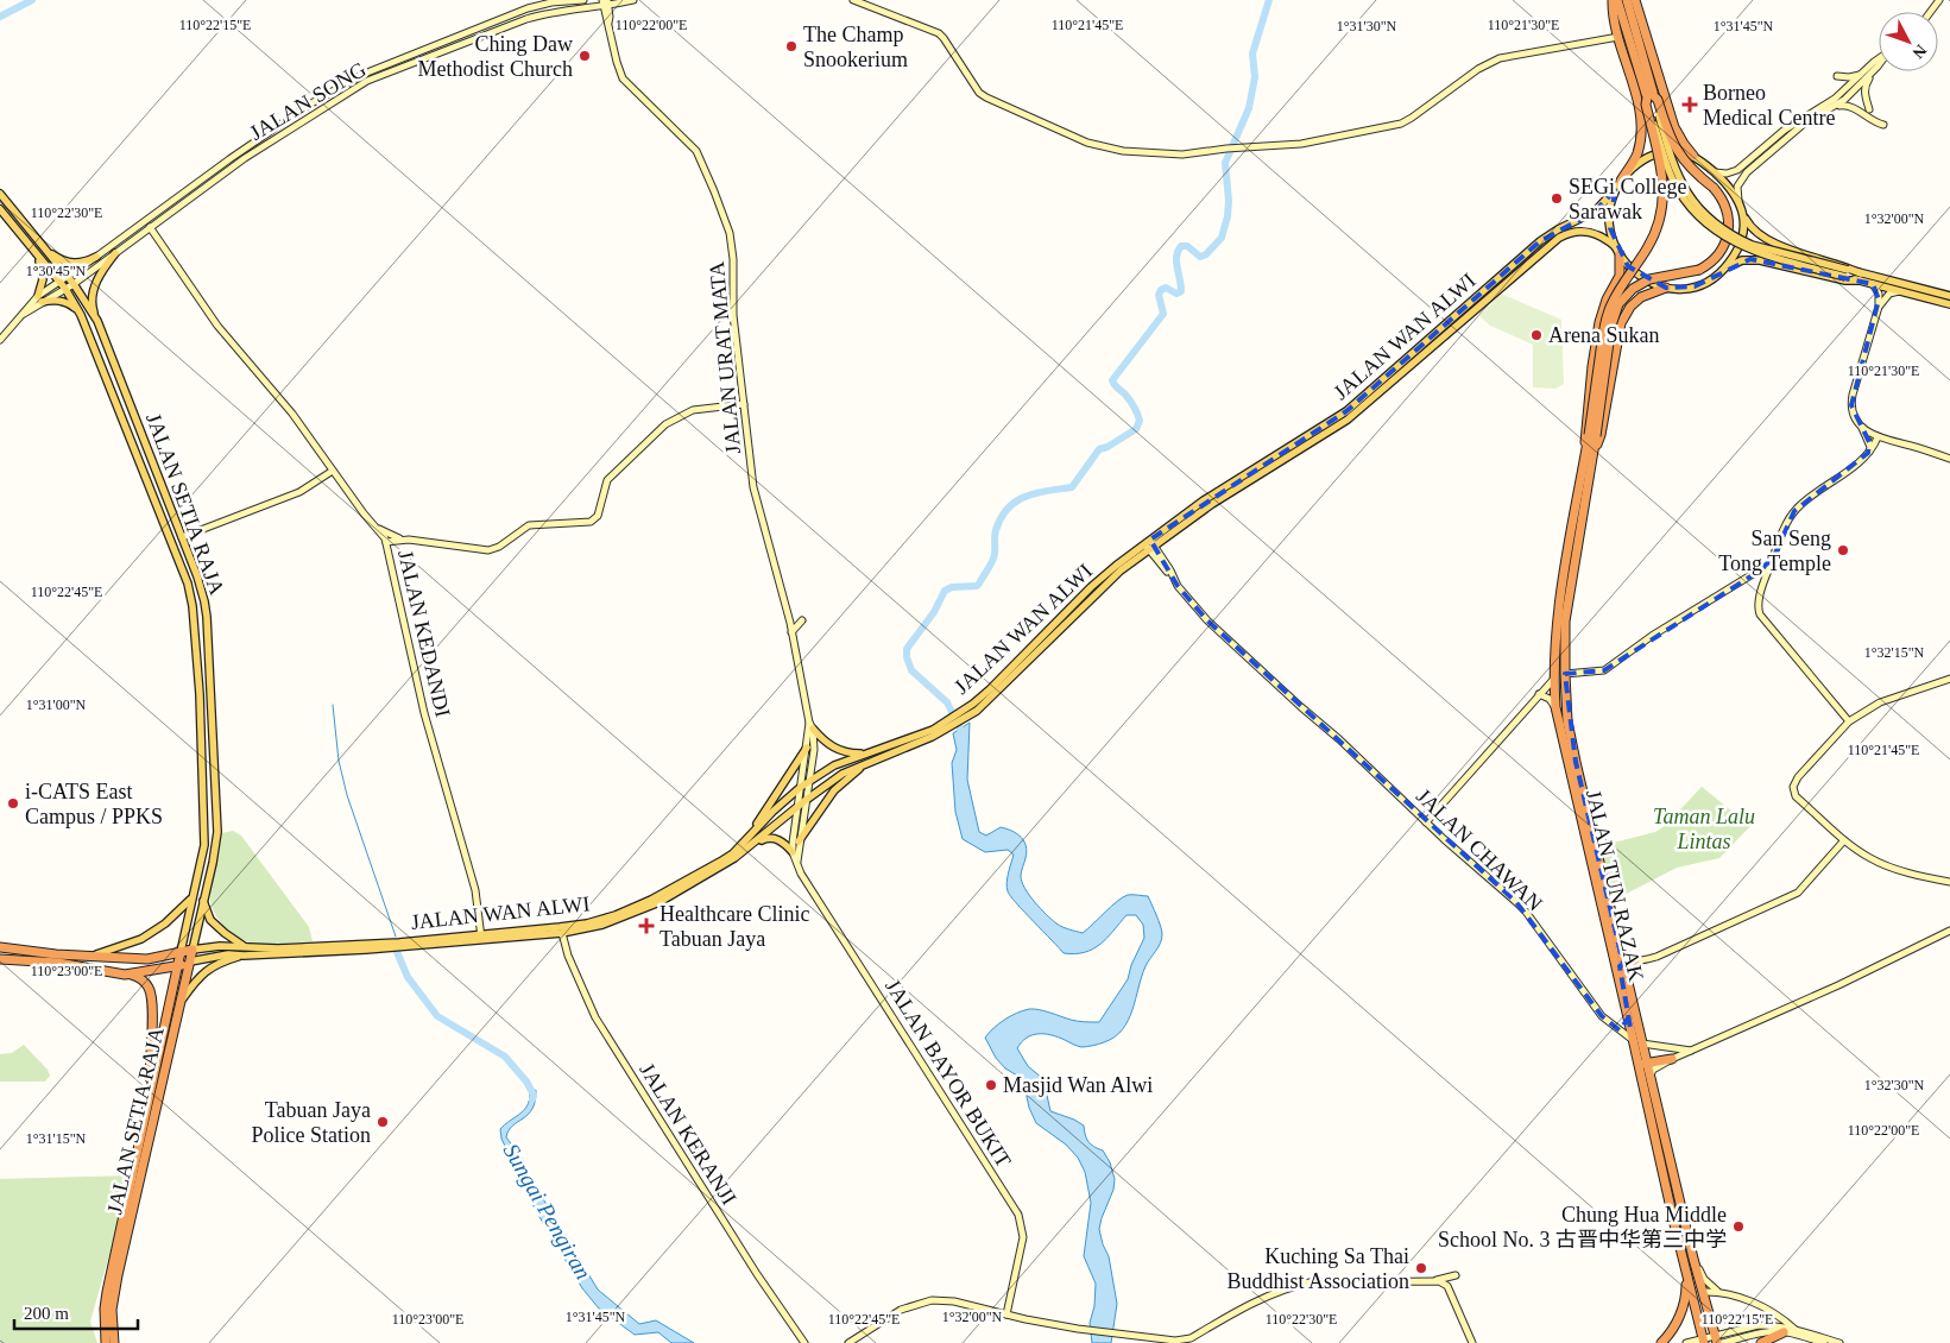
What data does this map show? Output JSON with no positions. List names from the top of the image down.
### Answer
{
  "streets": {
    "highway": ["JALAN SETIA RAJA", "JALAN TUN RAZAK"],
    "main road": ["JALAN WAN ALWI"],
    "street": [
      "JALAN SONG",
      "JALAN URAT MATA",
      "JALAN KEDANDI",
      "JALAN CHAWAN",
      "JALAN BAYOR BUKIT",
      "JALAN KERANJI"
    ]
  },
  "crossings": [
    ["JALAN SONG", "JALAN URAT MATA"],
    ["JALAN SONG", "JALAN SETIA RAJA"],
    ["JALAN SONG", "JALAN KEDANDI"],
    ["JALAN WAN ALWI", "JALAN KEDANDI"],
    ["JALAN WAN ALWI", "JALAN CHAWAN"],
    ["JALAN WAN ALWI", "JALAN KERANJI"],
    ["JALAN CHAWAN", "JALAN TUN RAZAK"]
  ],
  "water": ["Sungai Pengiran"],
  "parks": ["Taman Lalu Lintas"],
  "places": {
    "other": [
      "The Champ Snookerium",
      "Ching Daw Methodist Church",
      "SEGi College Sarawak",
      "Arena Sukan",
      "San Seng Tong Temple",
      "i-CATS East Campus / PPKS",
      "Masjid Wan Alwi",
      "Tabuan Jaya Police Station",
      "Chung Hua Middle School No. 3 古晋中华第三中学",
      "Kuching Sa Thai Buddhist Association"
    ],
    "health": ["Borneo Medical Centre", "Healthcare Clinic Tabuan Jaya"]
  },
  "scale_bar": "200 m",
  "north": "bottom right",
  "coordinates": [
    "110°22'15\"E",
    "110°22'00\"E",
    "110°21'45\"E",
    "110°21'30\"E",
    "1°31'30\"N",
    "1°31'45\"N",
    "110°22'30\"E",
    "1°32'00\"N",
    "1°30'45\"N",
    "110°22'45\"E",
    "1°32'15\"N",
    "1°31'00\"N",
    "110°23'00\"E",
    "1°32'30\"N",
    "1°31'15\"N"
  ]
}
